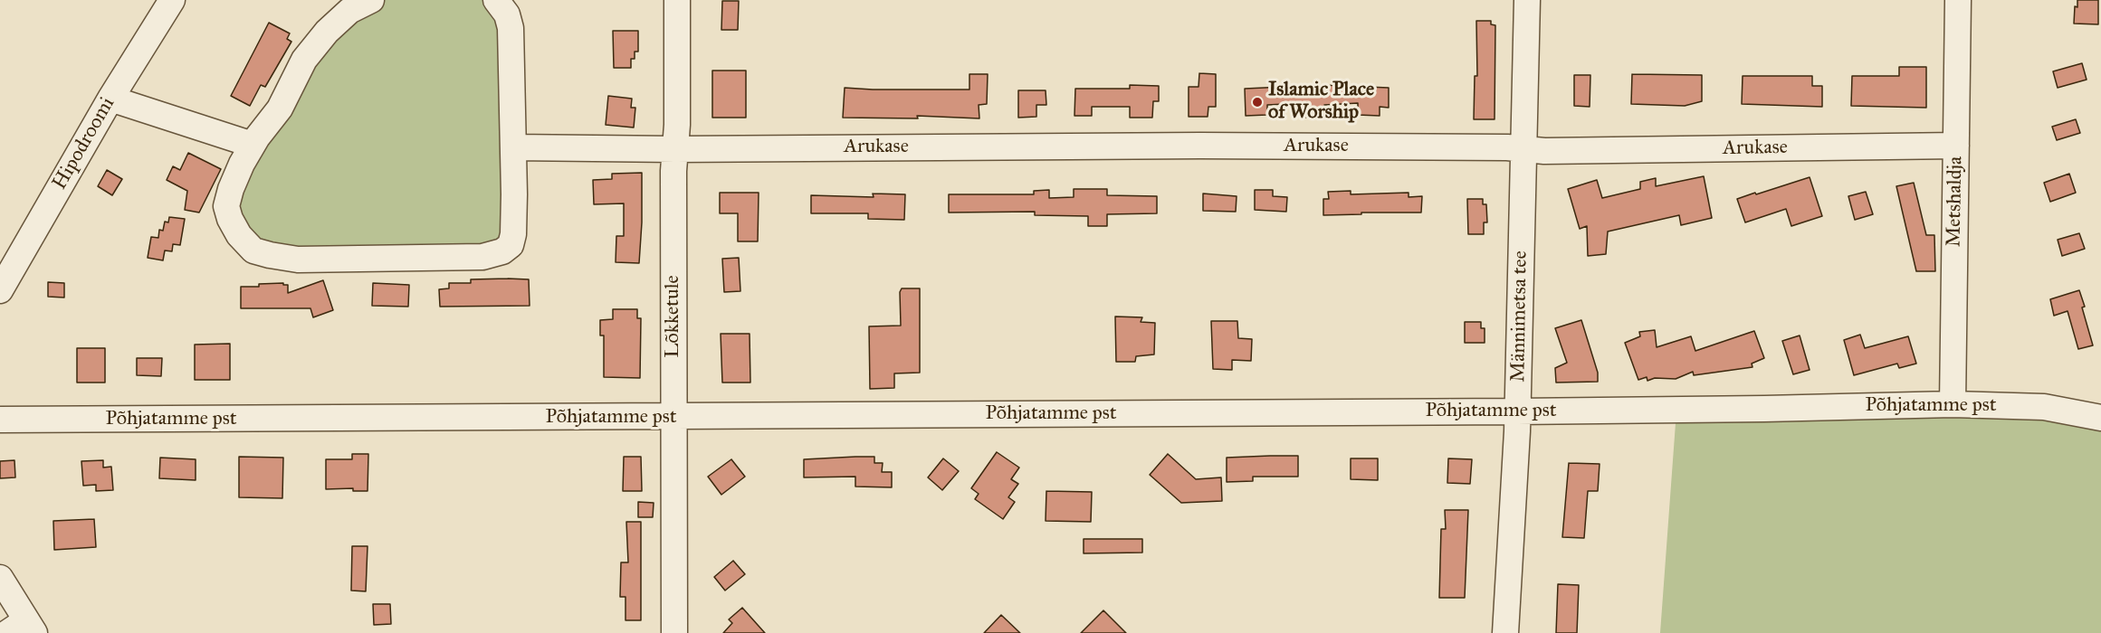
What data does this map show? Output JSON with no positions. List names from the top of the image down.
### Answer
{
  "streets": {
    "street": [
      "Hipodroomi",
      "Arukase",
      "Metshaldja",
      "Lõkketule",
      "Männimetsa tee",
      "Põhjatamme pst"
    ]
  },
  "crossings": [
    ["Arukase", "Metshaldja"],
    ["Arukase", "Lõkketule"],
    ["Arukase", "Männimetsa tee"],
    ["Metshaldja", "Põhjatamme pst"],
    ["Lõkketule", "Põhjatamme pst"],
    ["Männimetsa tee", "Põhjatamme pst"]
  ],
  "places": ["Islamic Place of Worship"]
}
